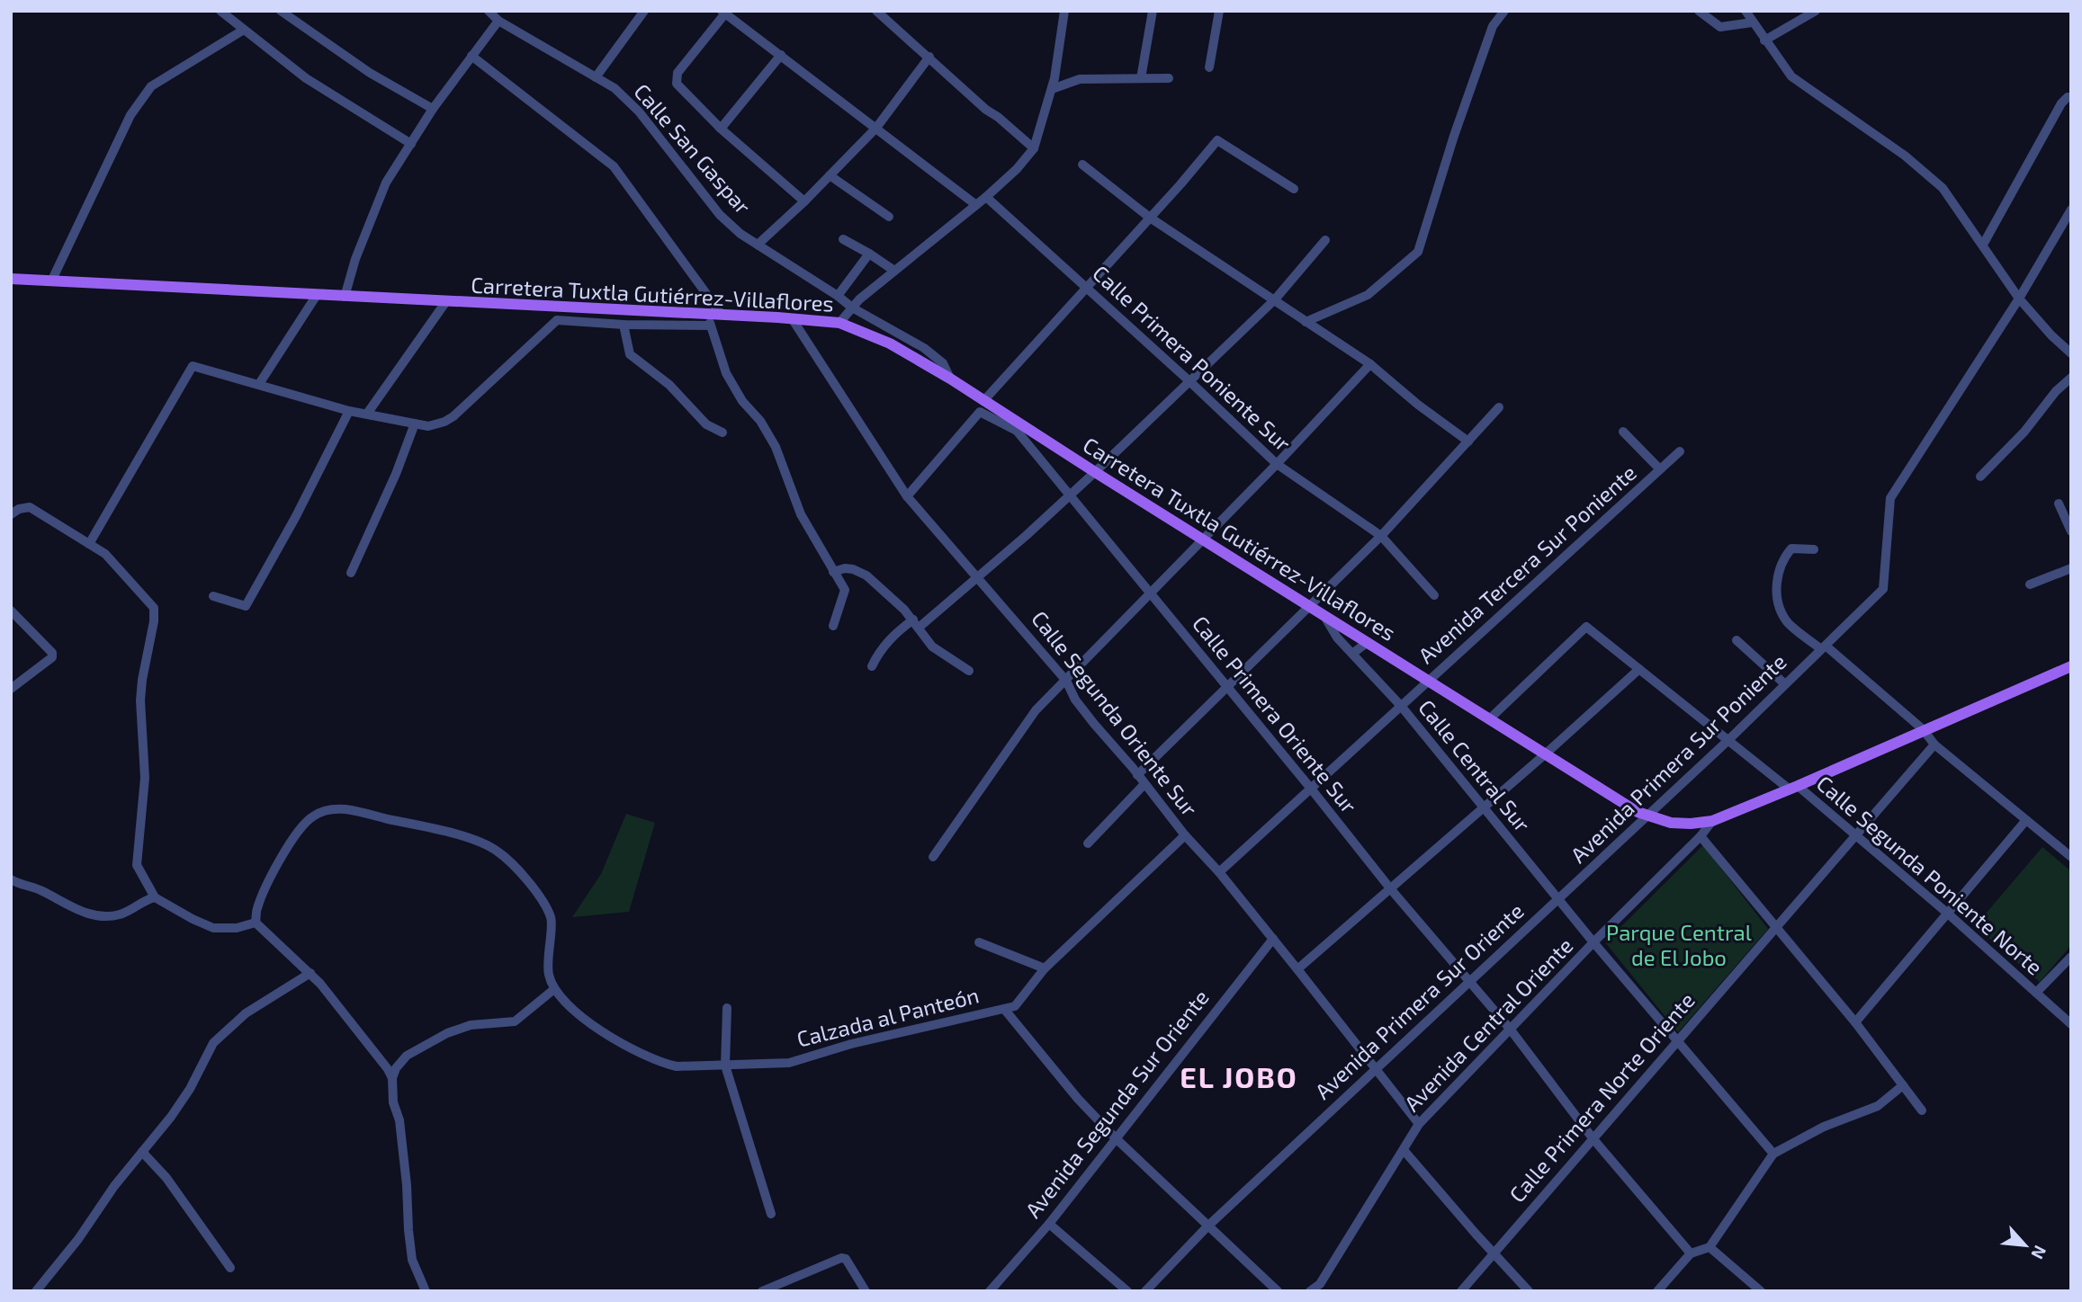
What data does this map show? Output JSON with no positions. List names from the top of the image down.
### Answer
{
  "streets": {
    "main road": ["Carretera Tuxtla Gutiérrez-Villaflores"],
    "street": [
      "Calle San Gaspar",
      "Calle Primera Poniente Sur",
      "Avenida Tercera Sur Poniente",
      "Calle Segunda Oriente Sur",
      "Calle Primera Oriente Sur",
      "Avenida Primera Sur Poniente",
      "Calle Central Sur",
      "Calle Segunda Poniente Norte",
      "Avenida Primera Sur Oriente",
      "Calzada al Panteón",
      "Avenida Central Oriente",
      "Calle Primera Norte Oriente",
      "Avenida Segunda Sur Oriente"
    ]
  },
  "crossings": [
    ["Calle San Gaspar", "Carretera Tuxtla Gutiérrez-Villaflores"],
    ["Carretera Tuxtla Gutiérrez-Villaflores", "Avenida Tercera Sur Poniente"],
    ["Carretera Tuxtla Gutiérrez-Villaflores", "Calle Segunda Oriente Sur"],
    ["Carretera Tuxtla Gutiérrez-Villaflores", "Calle Primera Oriente Sur"],
    ["Carretera Tuxtla Gutiérrez-Villaflores", "Avenida Primera Sur Poniente"],
    ["Carretera Tuxtla Gutiérrez-Villaflores", "Calle Central Sur"],
    ["Carretera Tuxtla Gutiérrez-Villaflores", "Calle Segunda Poniente Norte"],
    ["Carretera Tuxtla Gutiérrez-Villaflores", "Avenida Central Oriente"],
    ["Avenida Tercera Sur Poniente", "Calle Segunda Oriente Sur"],
    ["Avenida Tercera Sur Poniente", "Calle Primera Oriente Sur"],
    ["Avenida Tercera Sur Poniente", "Calle Central Sur"],
    ["Calle Segunda Oriente Sur", "Avenida Primera Sur Oriente"],
    ["Calle Segunda Oriente Sur", "Calzada al Panteón"],
    ["Calle Segunda Oriente Sur", "Avenida Central Oriente"],
    ["Calle Segunda Oriente Sur", "Avenida Segunda Sur Oriente"],
    ["Calle Primera Oriente Sur", "Avenida Primera Sur Oriente"],
    ["Calle Primera Oriente Sur", "Avenida Central Oriente"],
    ["Calle Primera Oriente Sur", "Calle Primera Norte Oriente"],
    ["Avenida Primera Sur Poniente", "Calle Central Sur"],
    ["Avenida Primera Sur Poniente", "Calle Segunda Poniente Norte"],
    ["Avenida Primera Sur Poniente", "Avenida Primera Sur Oriente"],
    ["Calle Central Sur", "Avenida Primera Sur Oriente"],
    ["Calle Central Sur", "Avenida Central Oriente"],
    ["Calle Central Sur", "Calle Primera Norte Oriente"],
    ["Calle Segunda Poniente Norte", "Calle Primera Norte Oriente"]
  ],
  "districts": ["EL JOBO"],
  "parks": ["Parque Central de El Jobo"],
  "north": "bottom right"
}
